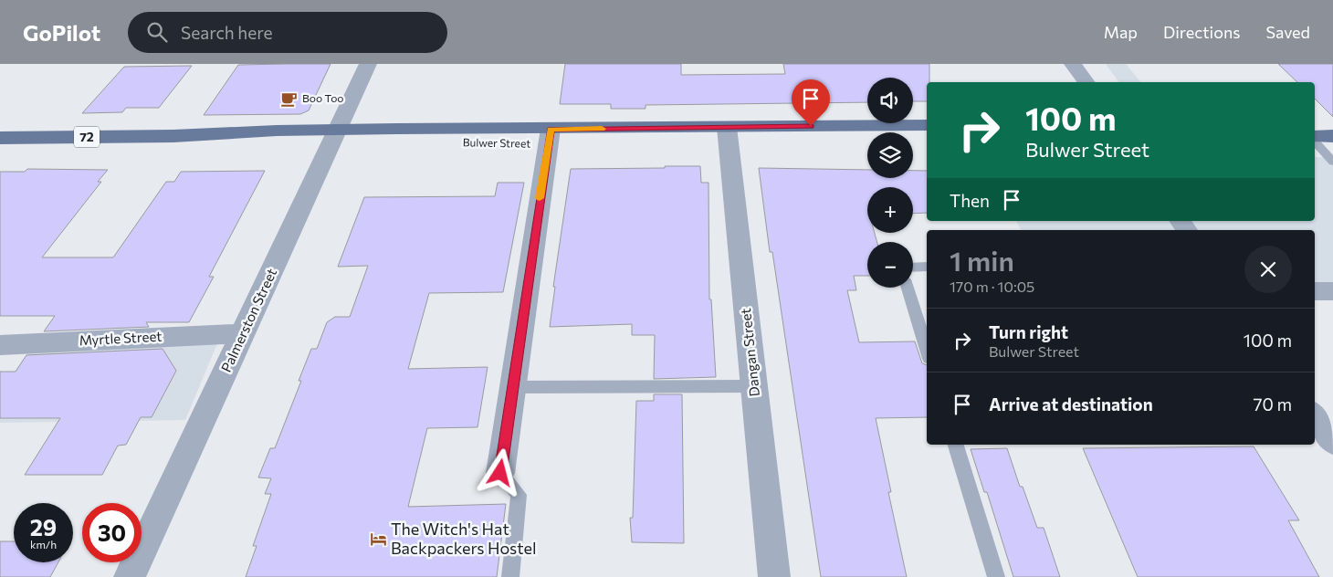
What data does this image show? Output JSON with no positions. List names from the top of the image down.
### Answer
{
  "streets": {
    "main road": ["72", "Bulwer Street"],
    "street": ["Palmerston Street", "Myrtle Street", "Dangan Street"]
  },
  "crossings": [
    ["Bulwer Street", "Palmerston Street"],
    ["Bulwer Street", "Dangan Street"],
    ["Palmerston Street", "Myrtle Street"]
  ],
  "places": {
    "cafe": ["Boo Too"],
    "hotel": ["The Witch's Hat Backpackers Hostel"]
  },
  "page": {
    "header": "GoPilot",
    "search": "Search here",
    "nav": ["Map", "Directions", "Saved"],
    "map_buttons": ["+", "−"],
    "turn": ["100 m", "Bulwer Street"],
    "then": "Then",
    "heading": ["1 min", "170 m · 10:05"],
    "list": [
      {
        "name": "Turn right",
        "note": "Bulwer Street",
        "value": "100 m"
      },
      {
        "name": "Arrive at destination",
        "value": "70 m"
      }
    ],
    "speed": "29 km/h",
    "limit": "30"
  }
}
